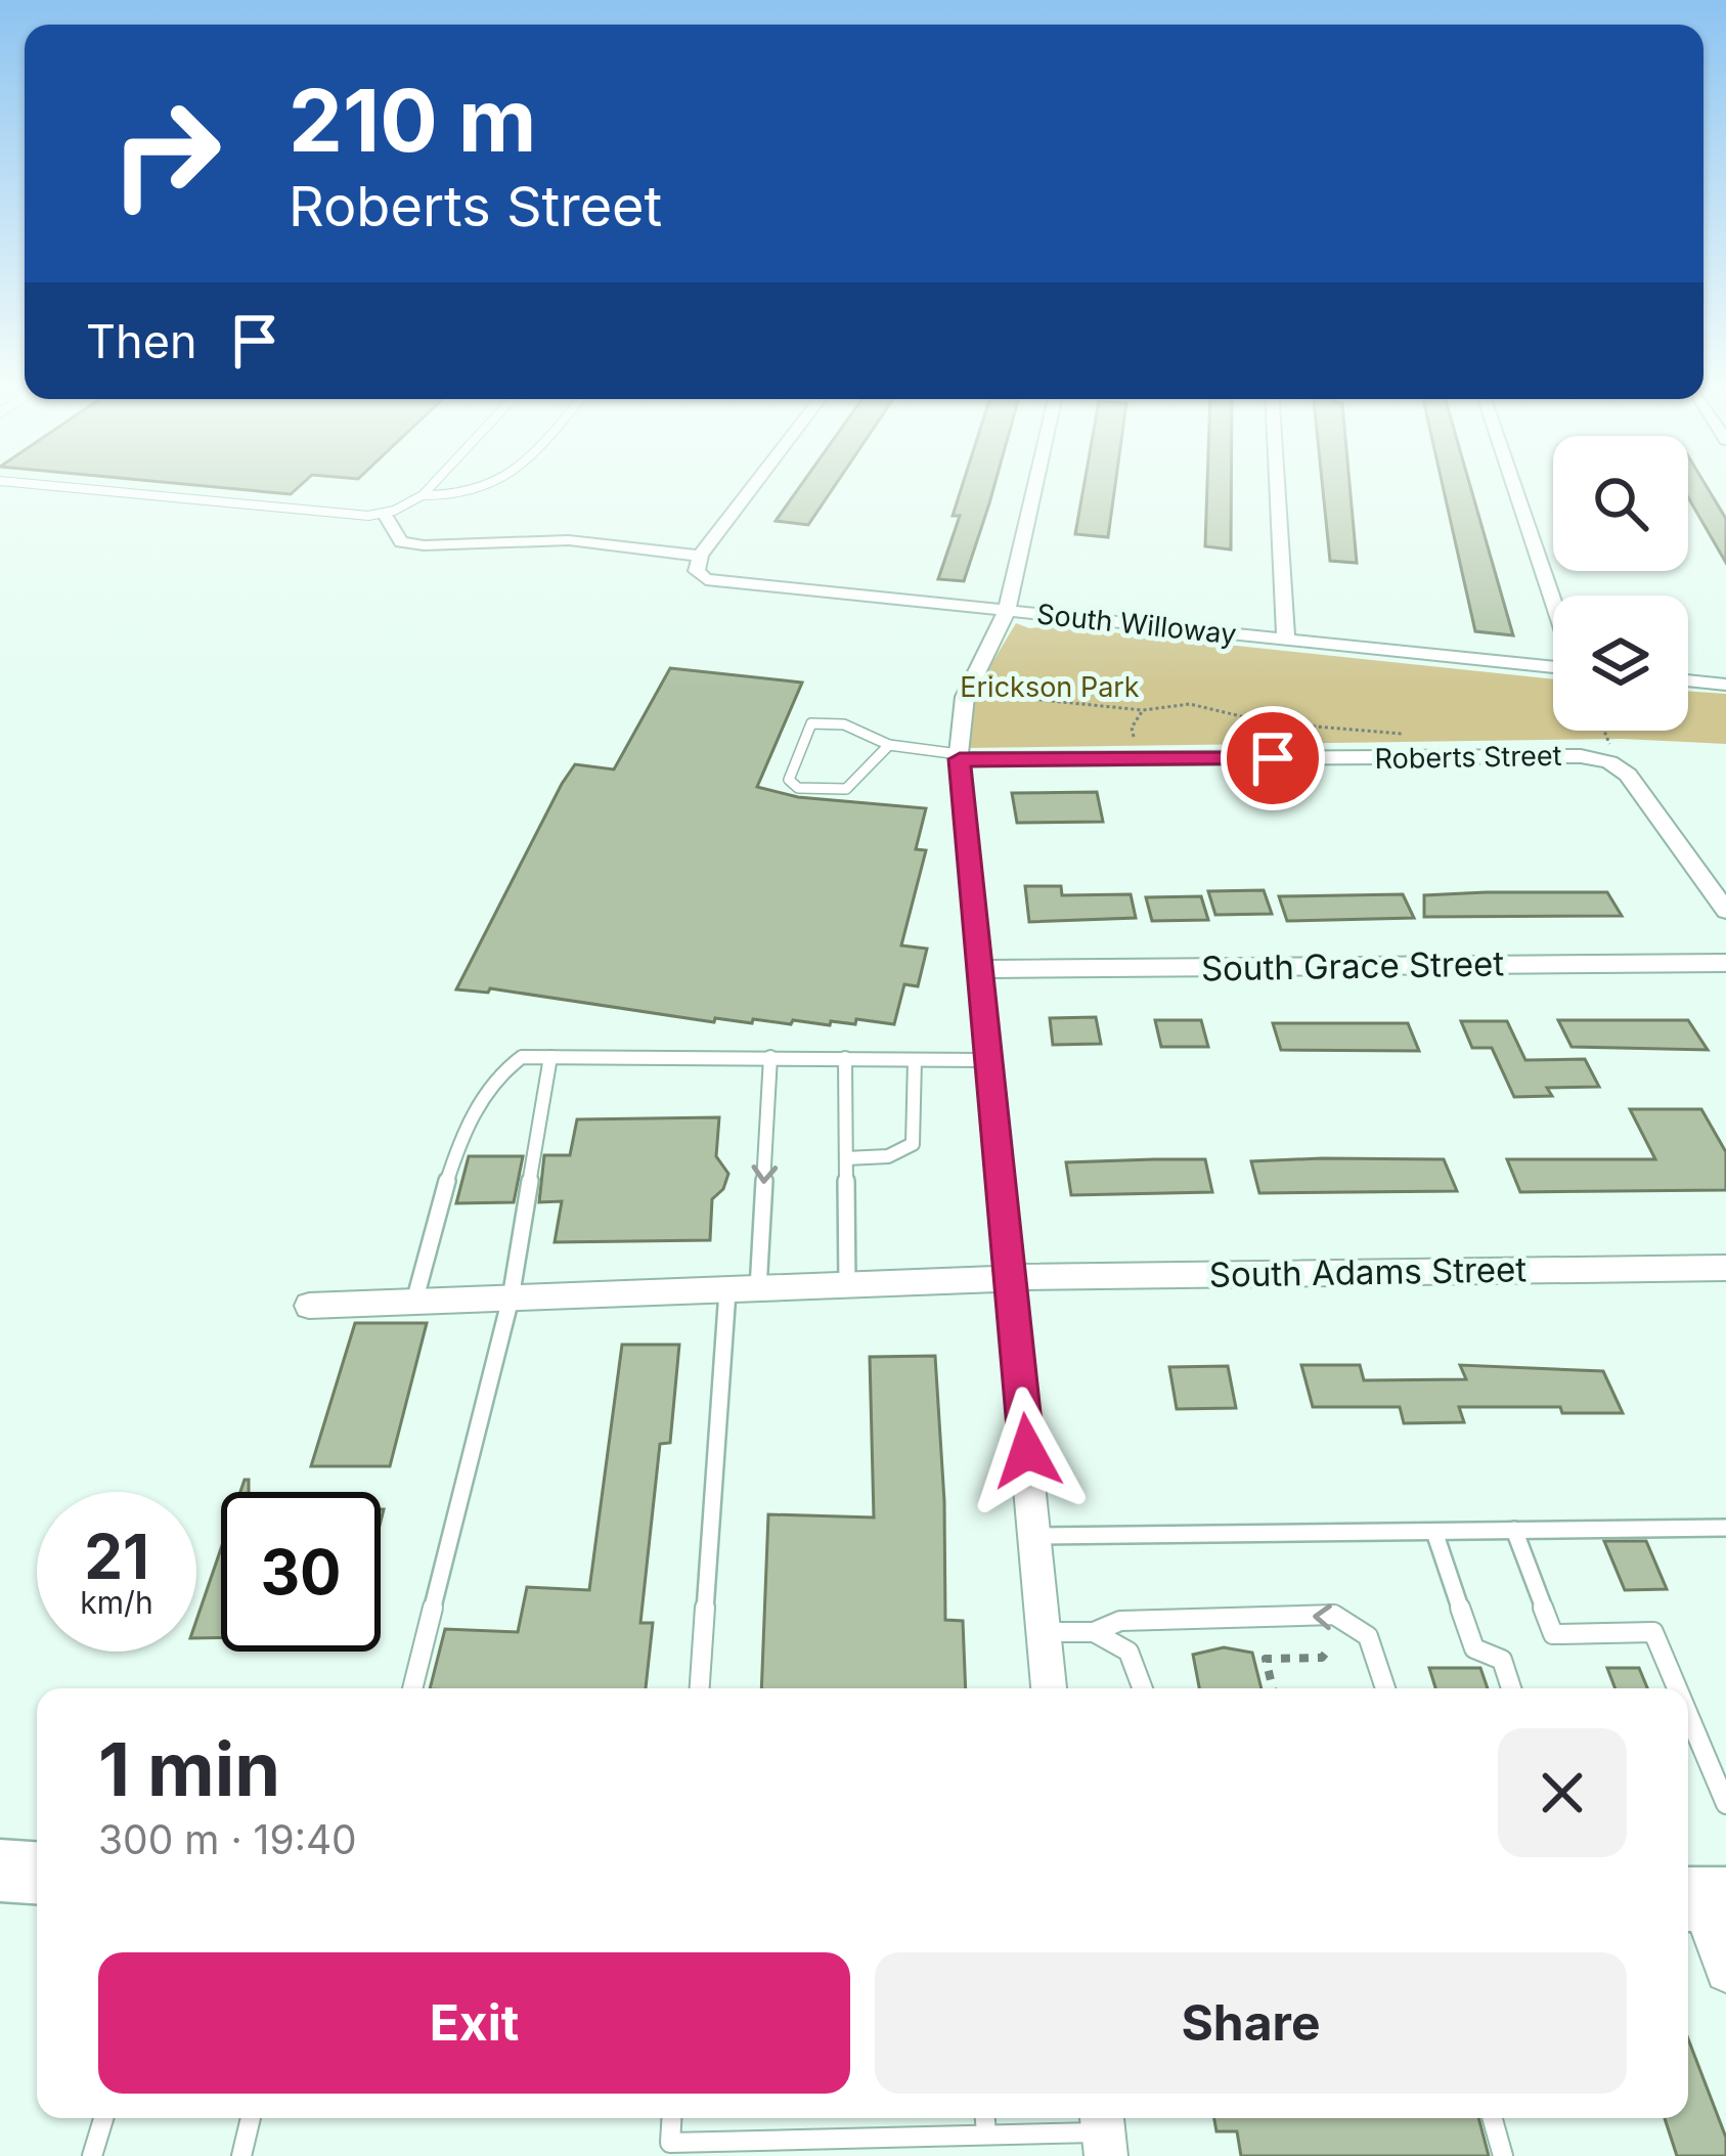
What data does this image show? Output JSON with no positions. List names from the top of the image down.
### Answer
{
  "streets": {
    "street": [
      "South Willoway",
      "Roberts Street",
      "South Grace Street",
      "South Adams Street"
    ]
  },
  "parks": ["Erickson Park"],
  "page": {
    "turn": ["210 m", "Roberts Street"],
    "then": "Then",
    "speed": "21 km/h",
    "limit": "30",
    "heading": ["1 min", "300 m · 19:40"],
    "buttons": ["Exit", "Share"]
  }
}
